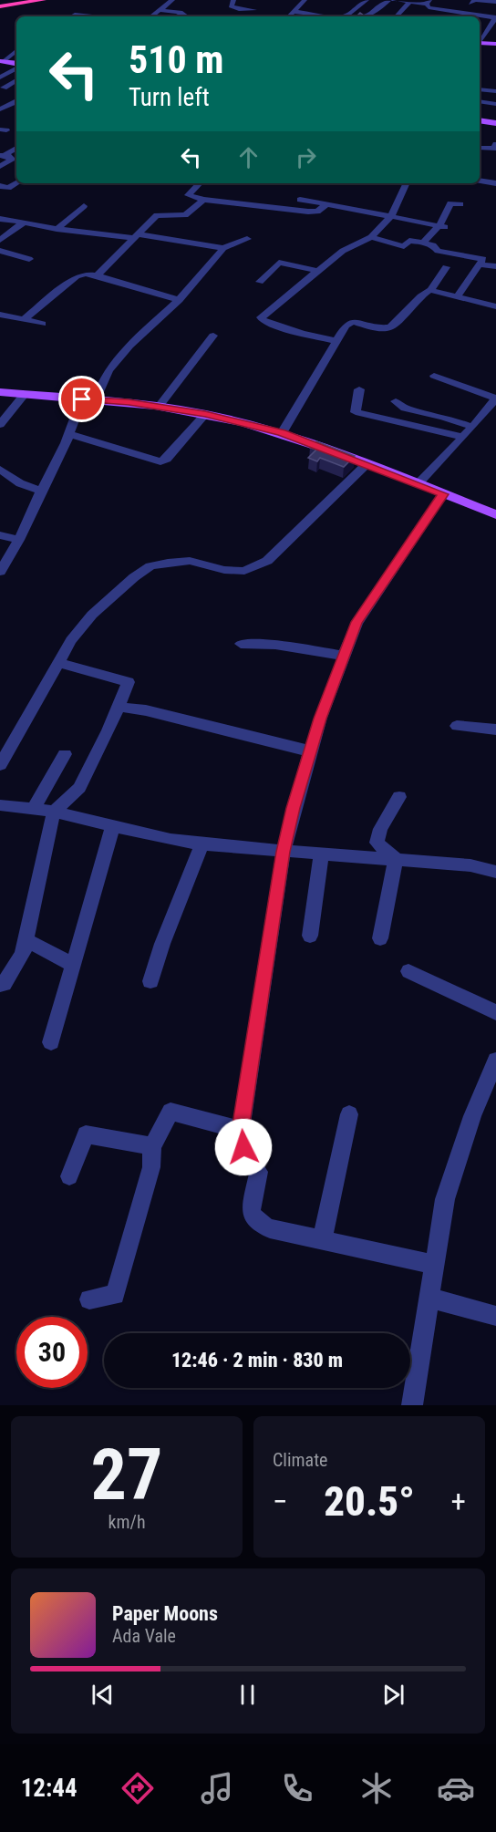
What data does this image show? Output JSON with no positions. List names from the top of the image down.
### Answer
{
  "page": {
    "turn": ["510 m", "Turn left"],
    "limit": "30",
    "trip": "12:46 · 2 min · 830 m",
    "tile": [
      ["27", "km/h"],
      "Climate"
    ],
    "heat": ["−", "20.5°", "+"],
    "song": ["Paper Moons", "Ada Vale"],
    "tabs": "12:44"
  }
}
